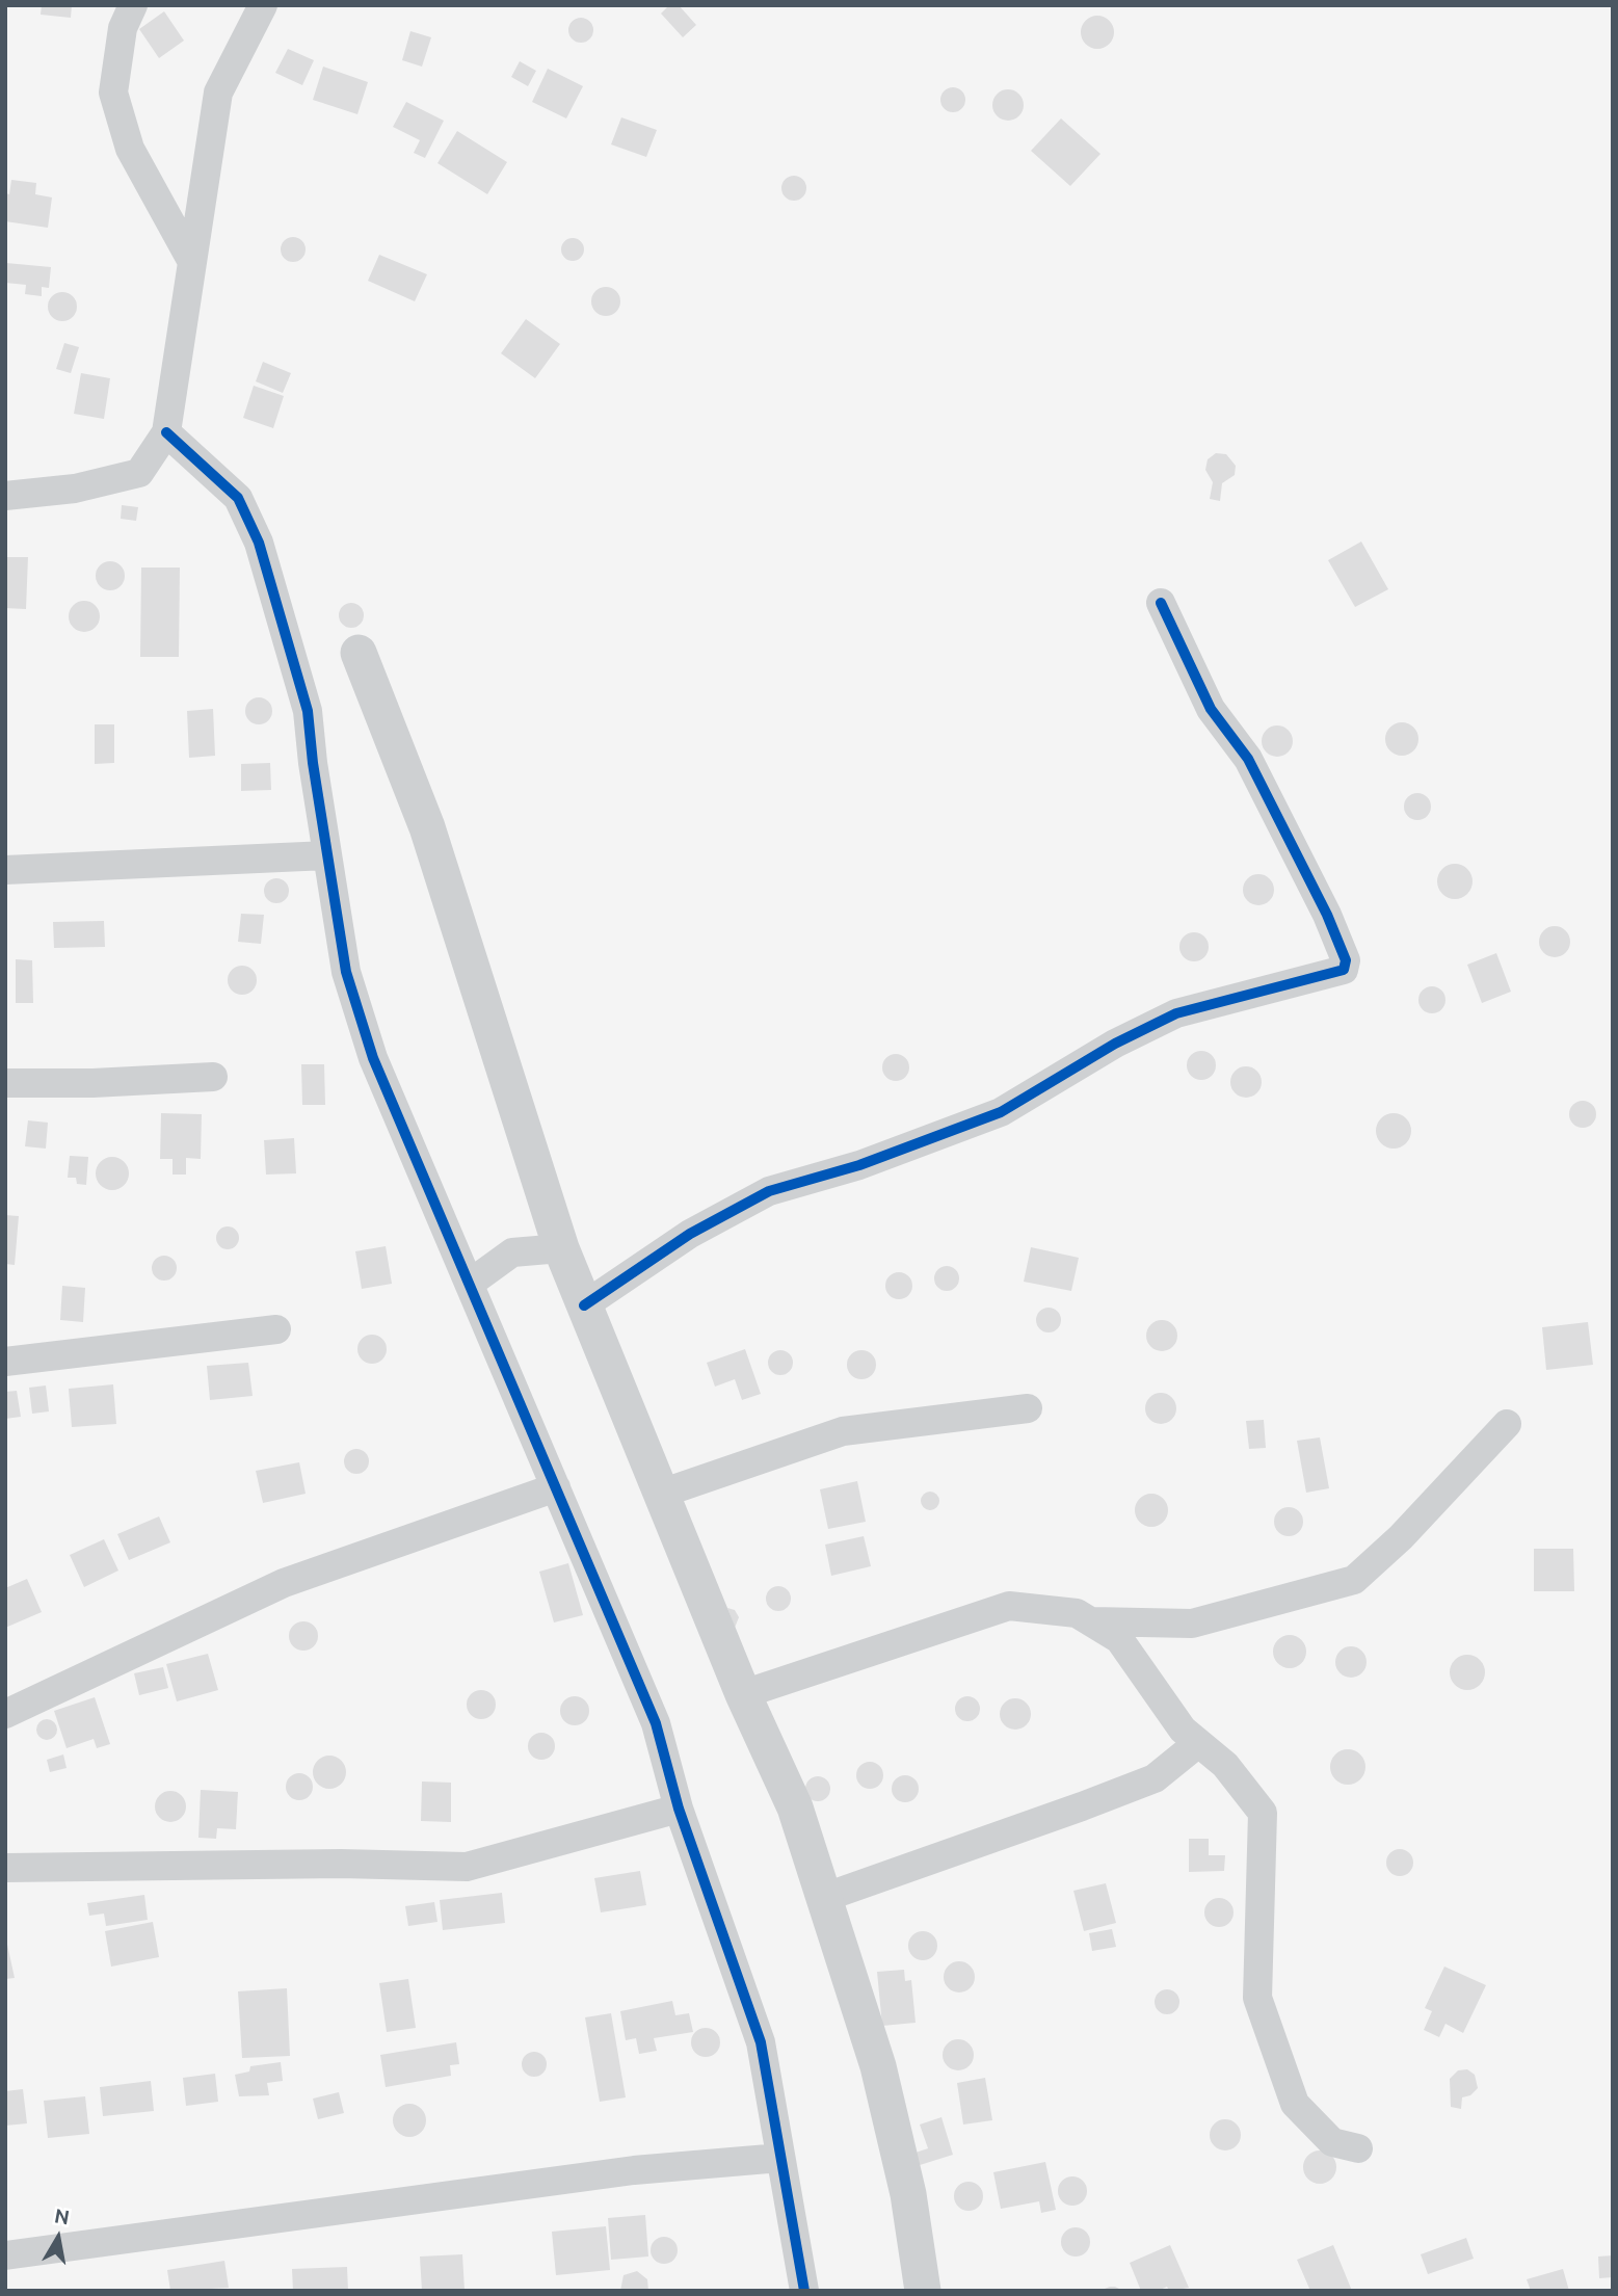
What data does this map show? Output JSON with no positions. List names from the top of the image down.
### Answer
{
  "north": "top"
}
